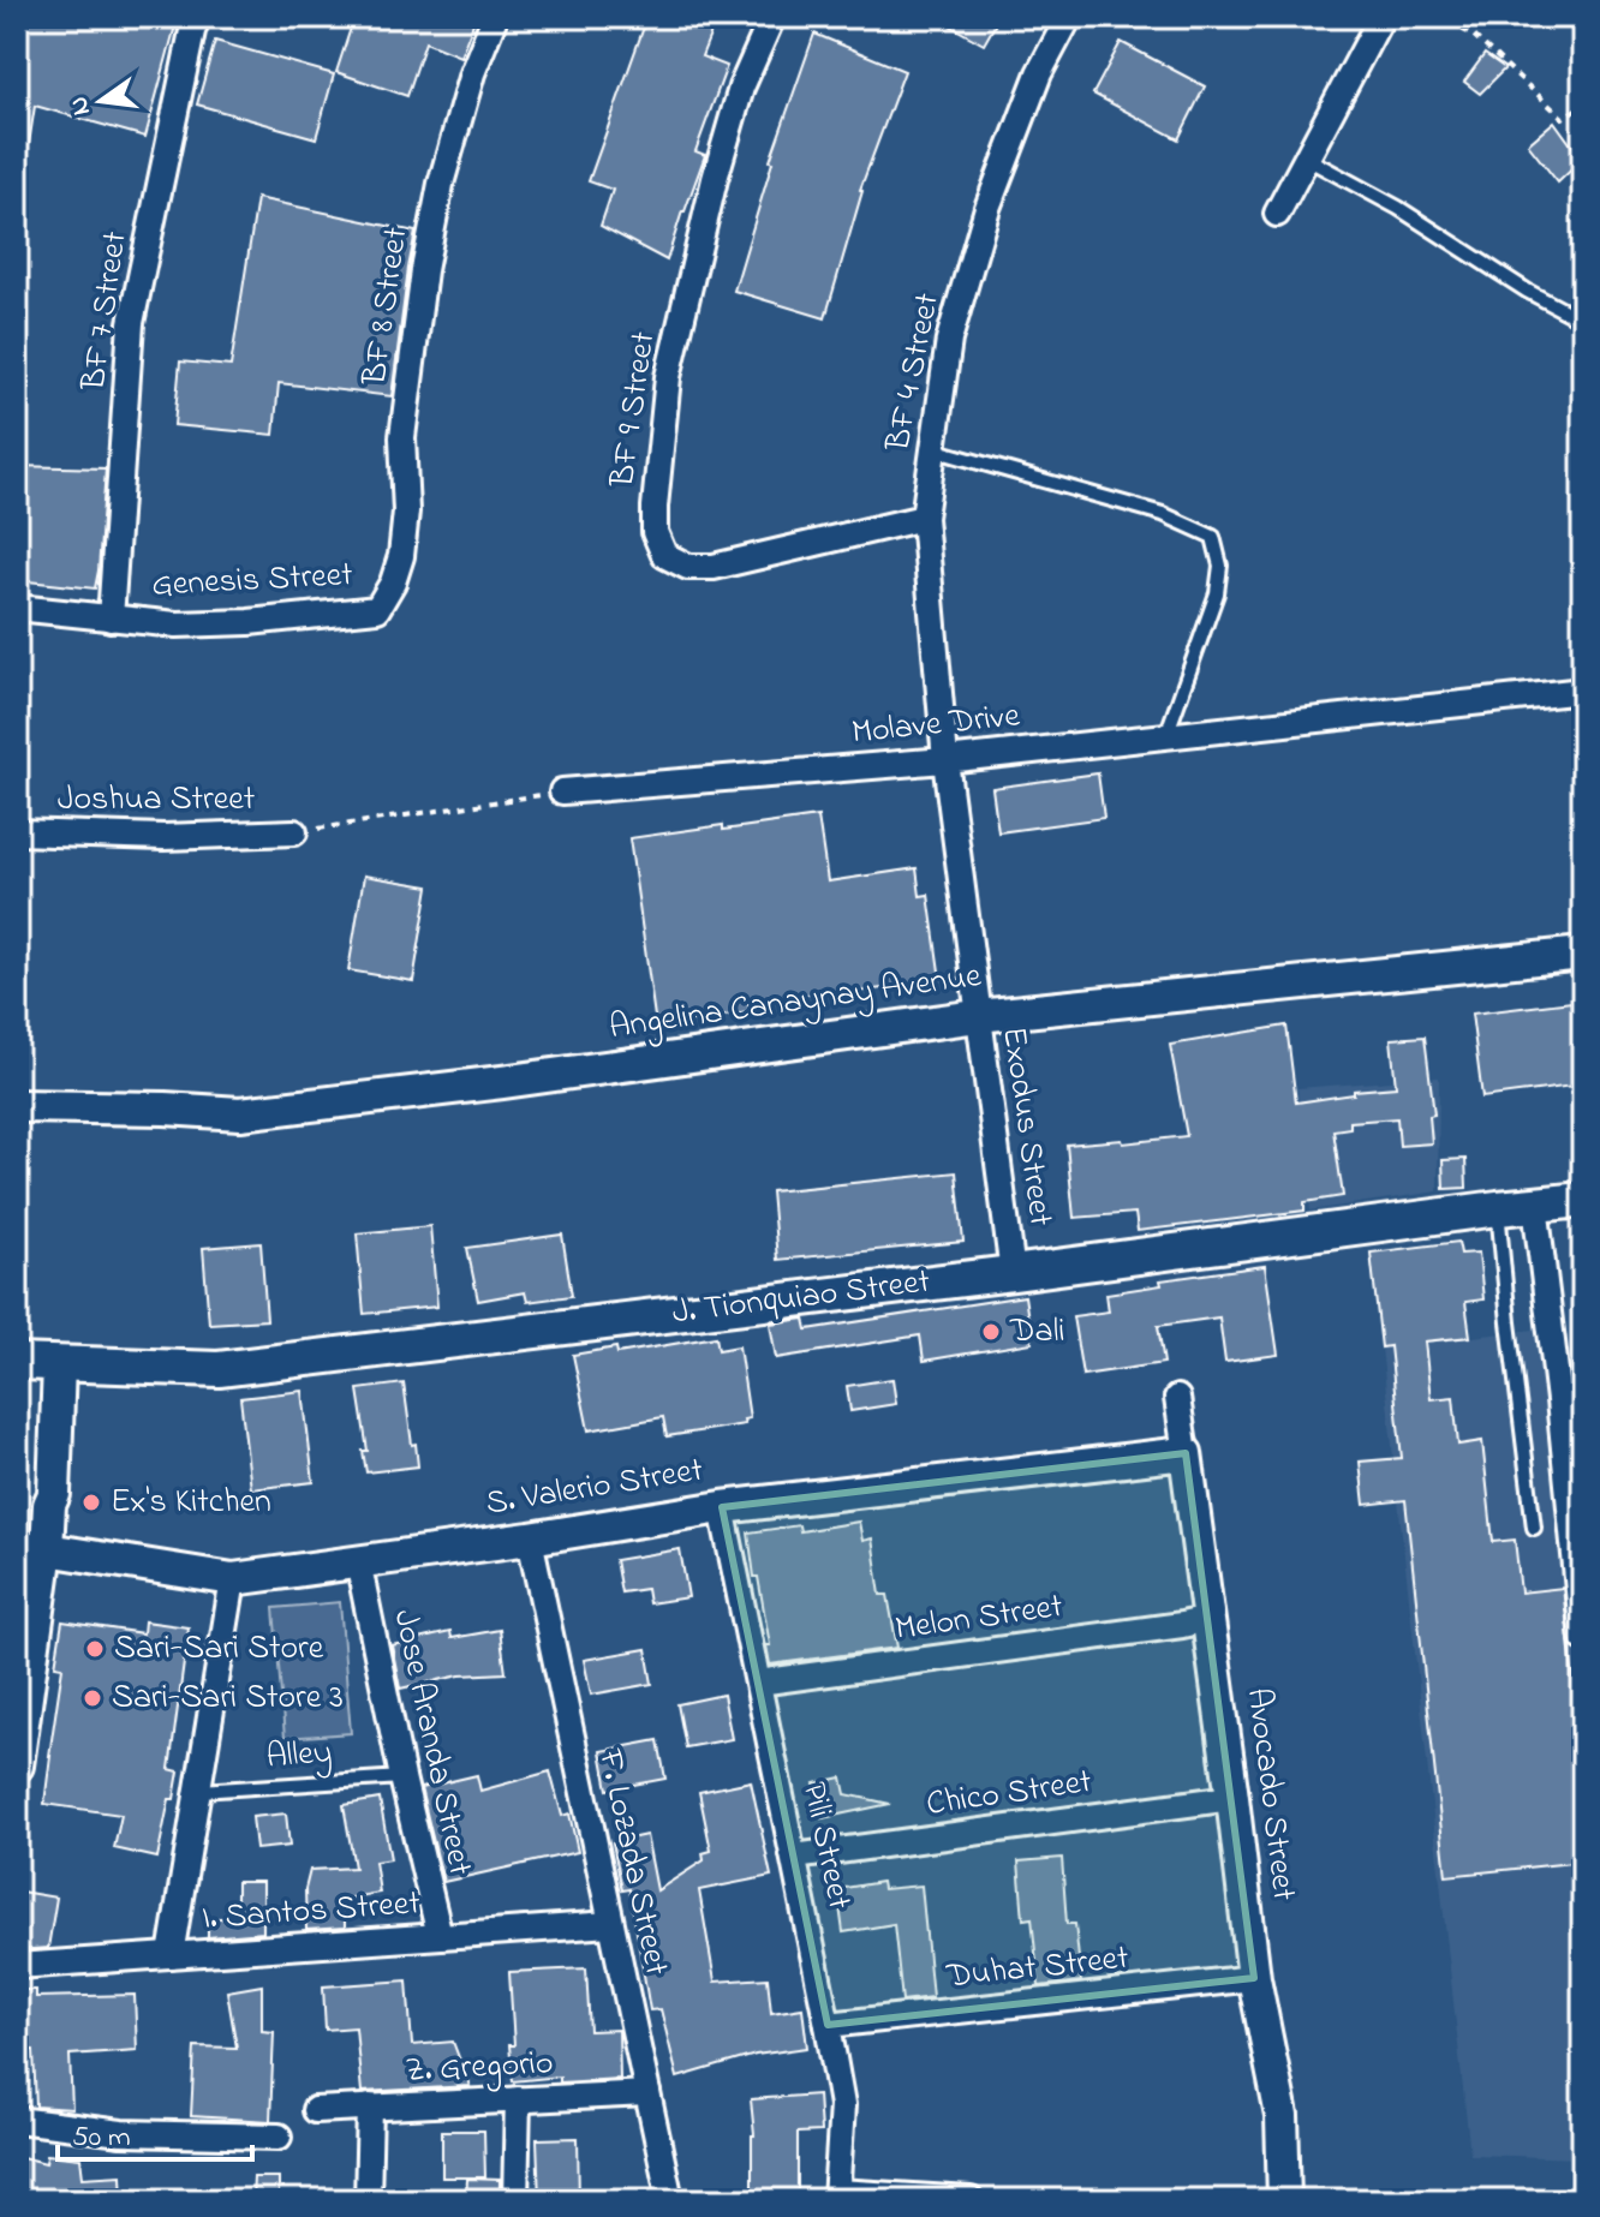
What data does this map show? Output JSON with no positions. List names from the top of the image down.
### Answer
{
  "streets": {
    "main road": ["J. Tionquiao Street"],
    "street": [
      "BF 8 Street",
      "BF 7 Street",
      "BF 4 Street",
      "BF 9 Street",
      "Genesis Street",
      "Molave Drive",
      "Joshua Street",
      "Angelina Canaynay Avenue",
      "Exodus Street",
      "S. Valerio Street",
      "Melon Street",
      "Jose Aranda Street",
      "Chico Street",
      "Avocado Street",
      "Pili Street",
      "F. Lozada Street",
      "I. Santos Street",
      "Duhat Street",
      "Z. Gregorio"
    ],
    "lane": ["Alley"]
  },
  "crossings": [
    ["BF 8 Street", "Genesis Street"],
    ["BF 7 Street", "Genesis Street"],
    ["BF 4 Street", "BF 9 Street"],
    ["BF 4 Street", "Molave Drive"],
    ["BF 4 Street", "Exodus Street"],
    ["Molave Drive", "Exodus Street"],
    ["Angelina Canaynay Avenue", "Exodus Street"],
    ["Exodus Street", "J. Tionquiao Street"],
    ["S. Valerio Street", "Jose Aranda Street"],
    ["S. Valerio Street", "Avocado Street"],
    ["S. Valerio Street", "Pili Street"],
    ["S. Valerio Street", "F. Lozada Street"],
    ["Melon Street", "Avocado Street"],
    ["Melon Street", "Pili Street"],
    ["Jose Aranda Street", "Alley"],
    ["Jose Aranda Street", "I. Santos Street"],
    ["Chico Street", "Avocado Street"],
    ["Chico Street", "Pili Street"],
    ["Avocado Street", "Duhat Street"],
    ["Pili Street", "Duhat Street"],
    ["F. Lozada Street", "I. Santos Street"],
    ["F. Lozada Street", "Z. Gregorio"]
  ],
  "places": [
    "Dali",
    "Ex's Kitchen",
    "Sari-Sari Store",
    "Sari-Sari Store 3"
  ],
  "scale_bar": "50 m",
  "north": "left"
}
